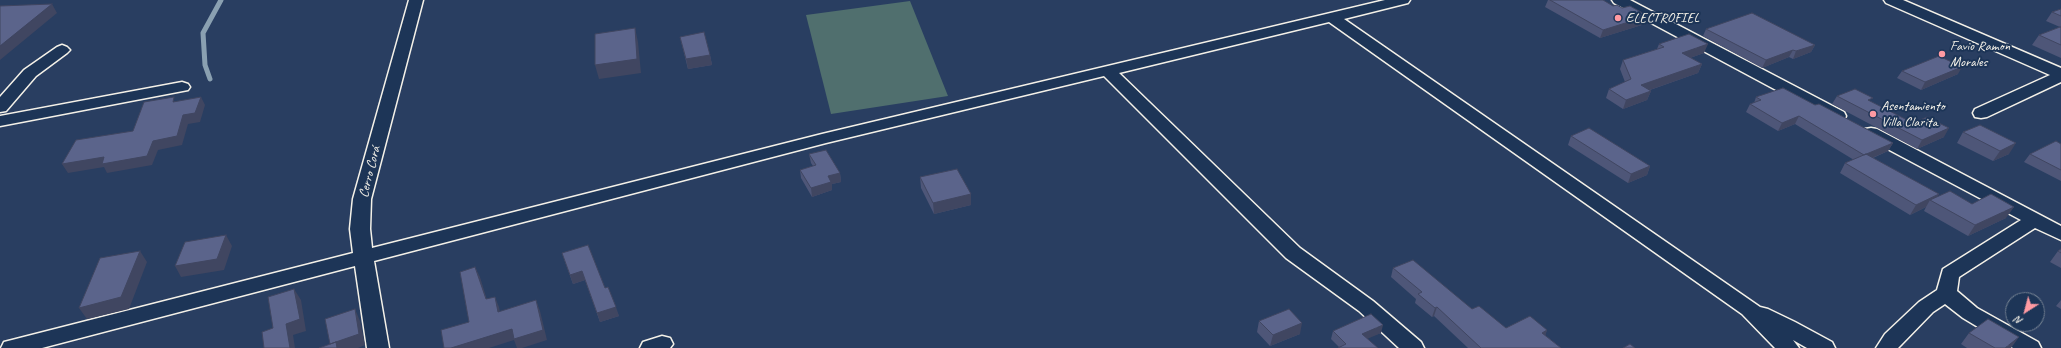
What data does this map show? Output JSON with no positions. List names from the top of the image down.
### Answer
{
  "streets": {
    "street": ["Cerro Corá"]
  },
  "places": ["ELECTROFIEL", "Favio Ramon Morales", "Asentamiento Villa Clarita"],
  "north": "bottom left"
}
